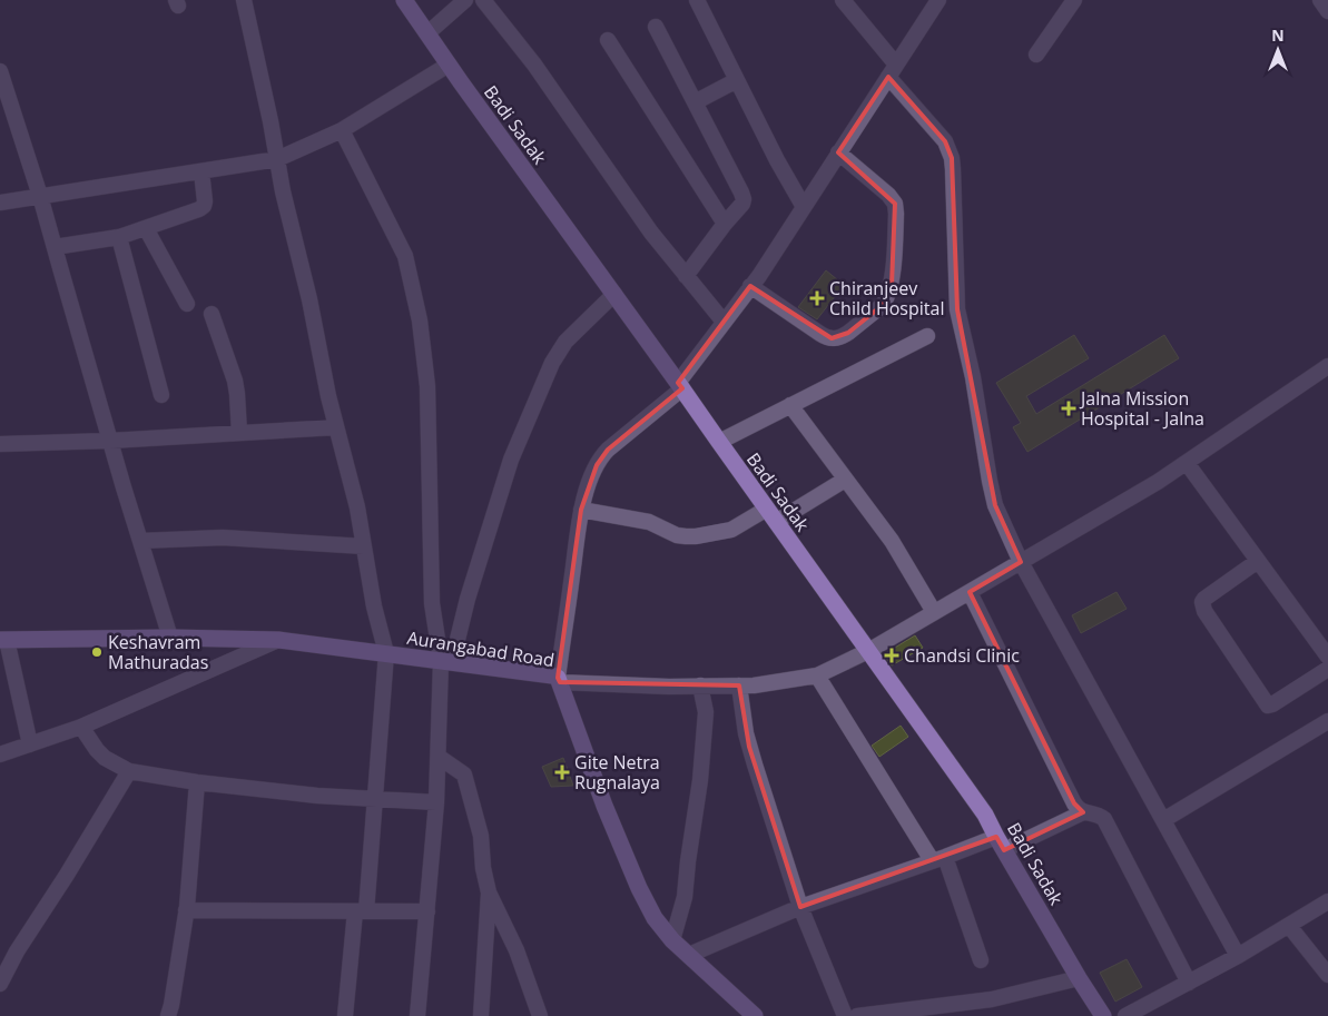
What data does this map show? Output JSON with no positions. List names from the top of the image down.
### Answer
{
  "streets": {
    "main road": ["Badi Sadak", "Aurangabad Road"]
  },
  "places": {
    "health": [
      "Chiranjeev Child Hospital",
      "Jalna Mission Hospital - Jalna",
      "Chandsi Clinic",
      "Gite Netra Rugnalaya"
    ],
    "other": ["Keshavram Mathuradas"]
  },
  "north": "top"
}
